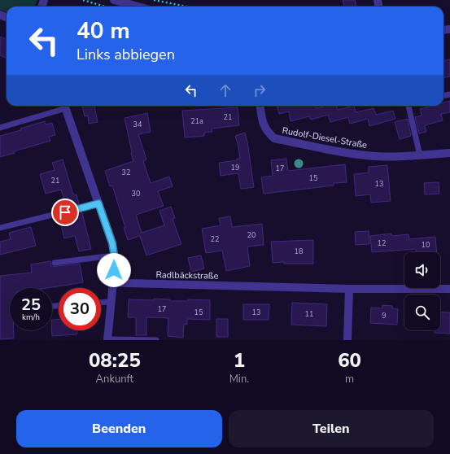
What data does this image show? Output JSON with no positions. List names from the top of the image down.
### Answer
{
  "streets": {
    "street": ["Rudolf-Diesel-Straße", "Radlbäckstraße"]
  },
  "house_numbers": [
    "21",
    "21a",
    "34",
    "19",
    "17",
    "32",
    "15",
    "21",
    "13",
    "30",
    "20",
    "22",
    "12",
    "10",
    "18",
    "17",
    "15",
    "13",
    "11",
    "9"
  ],
  "page": {
    "turn": ["40 m", "Links abbiegen"],
    "speed": "25 km/h",
    "limit": "30",
    "eta": [
      "08:25",
      "Ankunft",
      "1",
      "Min.",
      "60",
      "m"
    ],
    "buttons": ["Beenden", "Teilen"]
  }
}
